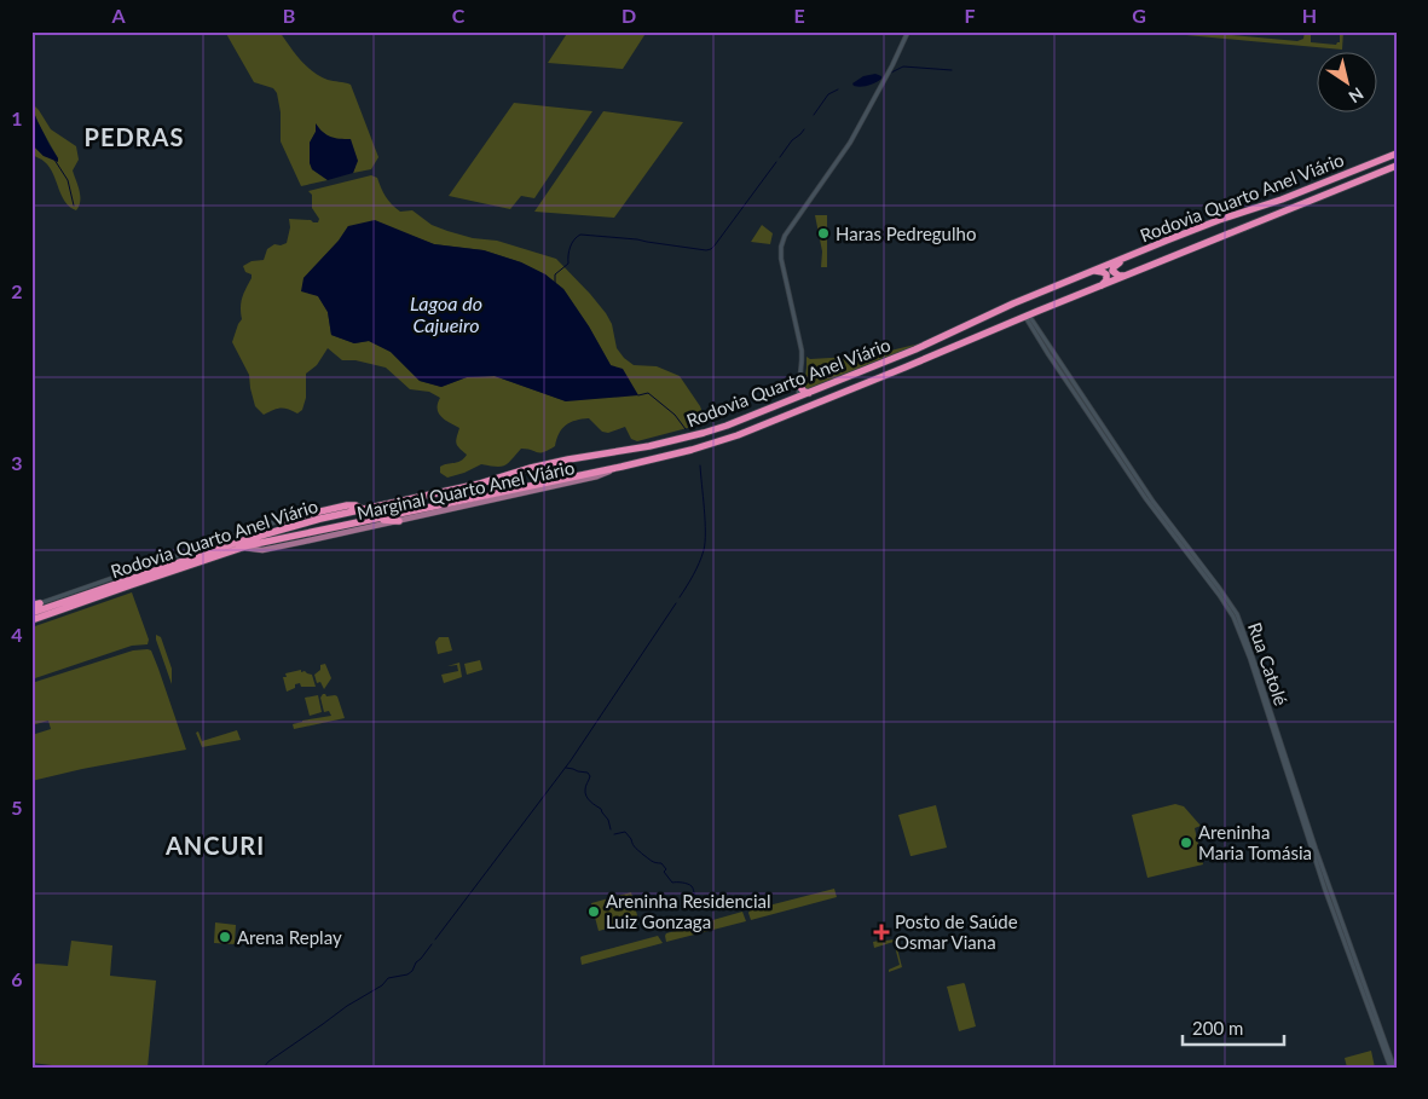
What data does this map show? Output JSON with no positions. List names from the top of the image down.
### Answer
{
  "streets": {
    "highway": ["Rodovia Quarto Anel Viário"],
    "main road": ["Marginal Quarto Anel Viário"],
    "street": ["Rua Catolé"]
  },
  "crossings": [
    ["Rodovia Quarto Anel Viário", "Marginal Quarto Anel Viário"],
    ["Rodovia Quarto Anel Viário", "Rua Catolé"]
  ],
  "districts": ["PEDRAS", "ANCURI"],
  "water": ["Lagoa do Cajueiro"],
  "places": {
    "other": [
      "Haras Pedregulho",
      "Areninha Maria Tomásia",
      "Areninha Residencial Luiz Gonzaga",
      "Arena Replay"
    ],
    "health": ["Posto de Saúde Osmar Viana"]
  },
  "scale_bar": "200 m",
  "north": "bottom right",
  "grid": {
    "columns": [
      "A",
      "B",
      "C",
      "D",
      "E",
      "F",
      "G",
      "H"
    ],
    "rows": [
      "1",
      "2",
      "3",
      "4",
      "5",
      "6"
    ]
  }
}
